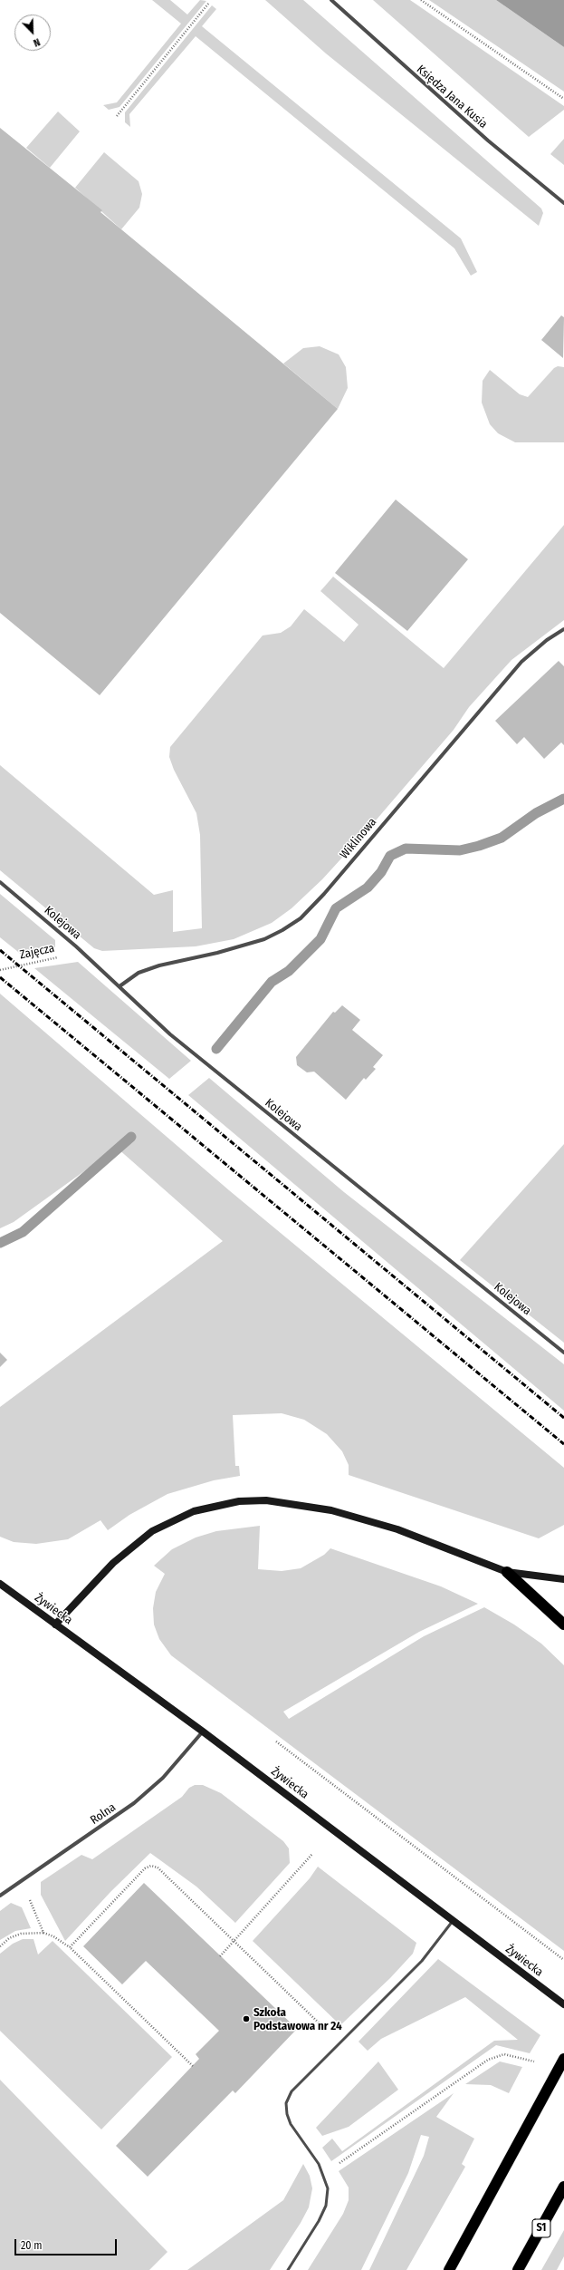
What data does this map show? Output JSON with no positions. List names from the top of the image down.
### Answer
{
  "streets": {
    "highway": ["S1"],
    "main road": ["Żywiecka"],
    "street": [
      "Księdza Jana Kusia",
      "Wiklinowa",
      "Kolejowa",
      "Rolna"
    ],
    "path": ["Zajęcza"]
  },
  "crossings": [
    ["Wiklinowa", "Kolejowa"],
    ["Kolejowa", "Zajęcza"],
    ["Żywiecka", "Rolna"]
  ],
  "places": ["Szkoła Podstawowa nr 24"],
  "scale_bar": "20 m",
  "north": "bottom right"
}
